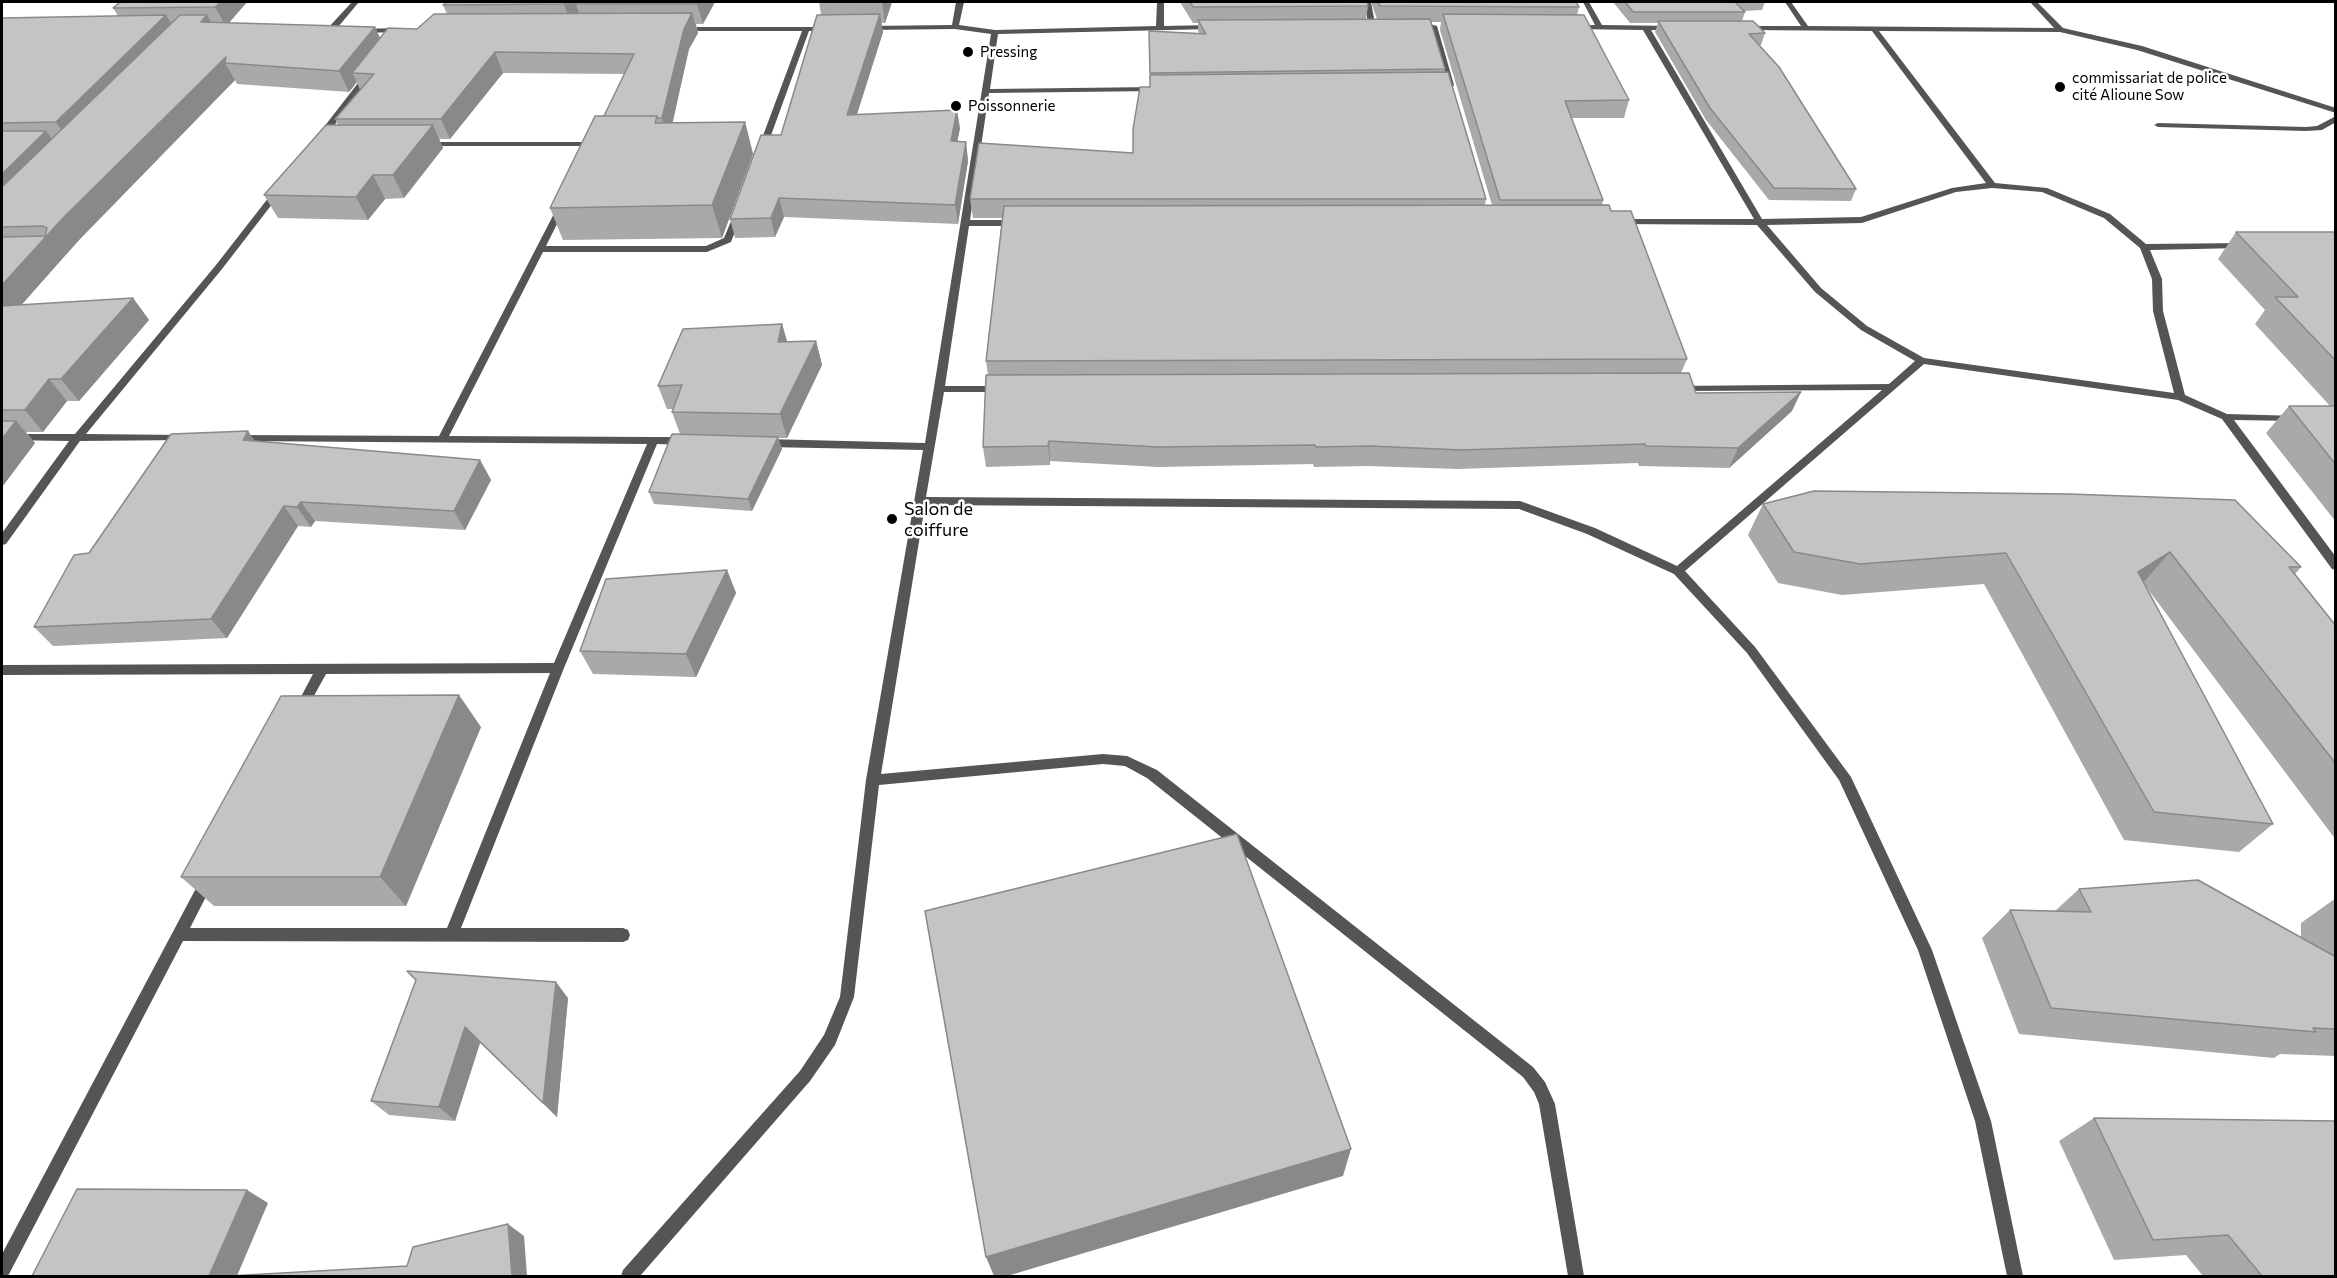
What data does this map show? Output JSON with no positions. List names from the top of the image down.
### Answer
{
  "places": [
    "Pressing",
    "commissariat de police cité Alioune Sow",
    "Poissonnerie",
    "Salon de coiffure"
  ]
}
